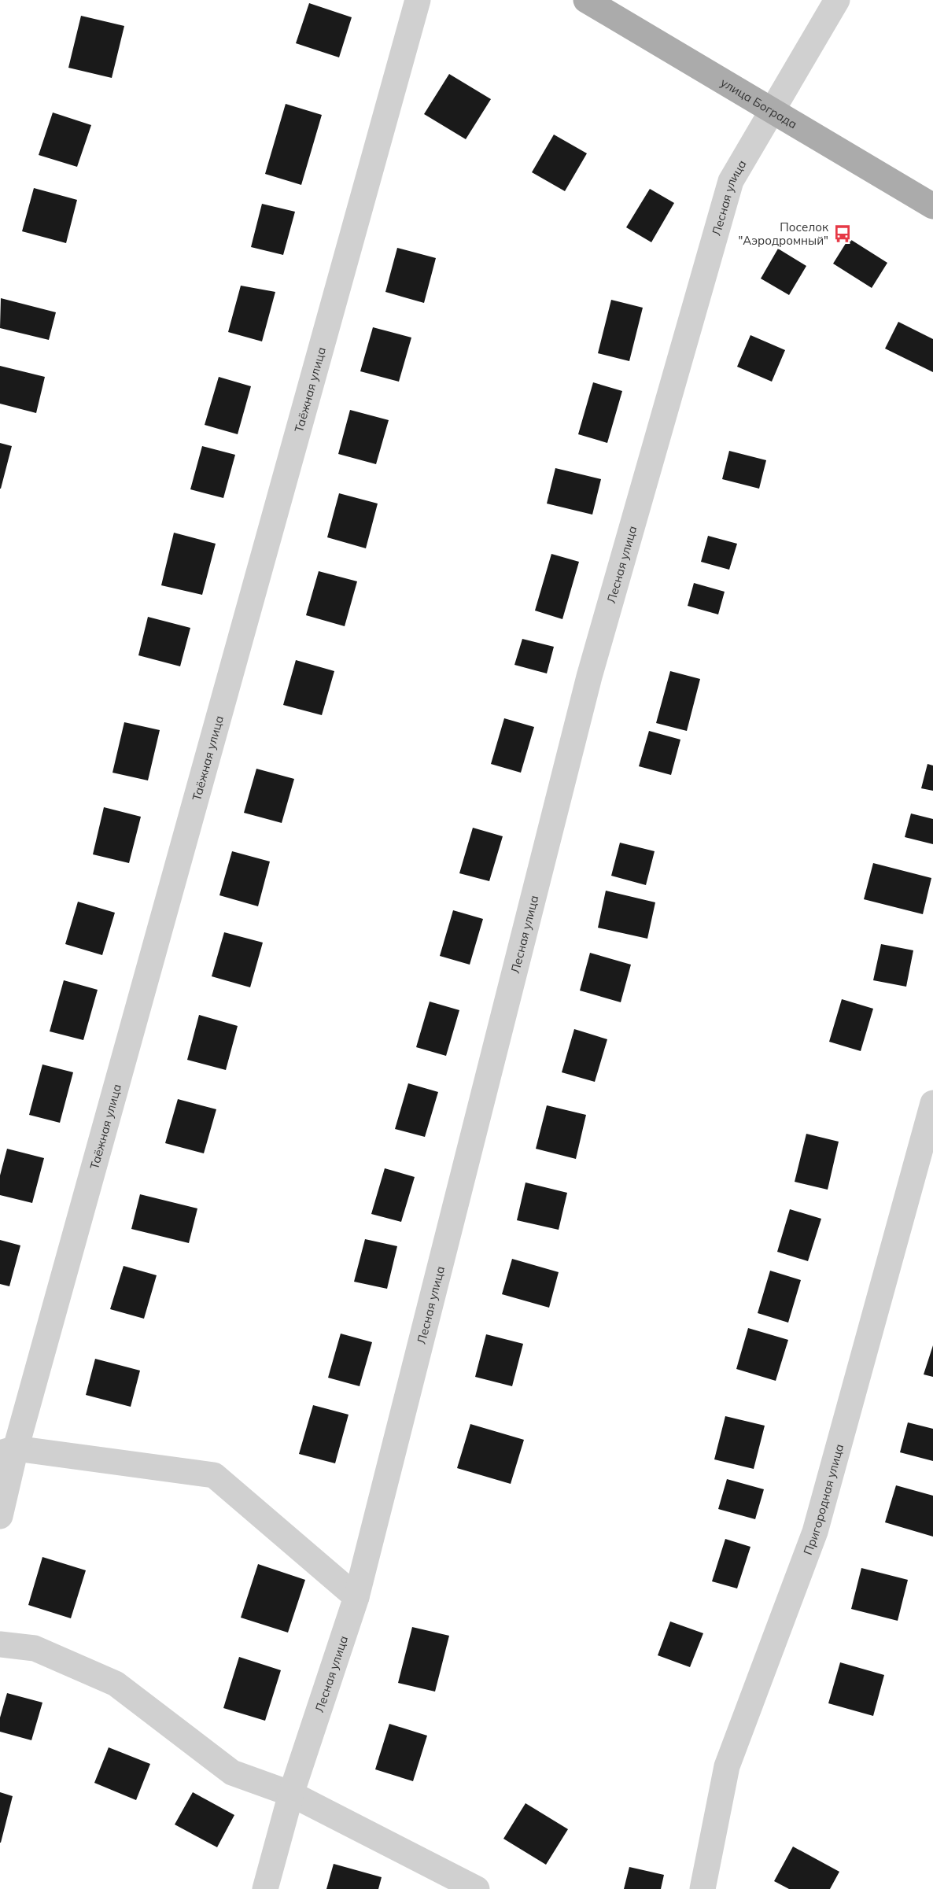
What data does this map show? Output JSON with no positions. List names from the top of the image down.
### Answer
{
  "streets": {
    "main road": ["улица Бограда"],
    "street": ["Лесная улица", "Таёжная улица", "Пригородная улица"]
  },
  "crossings": [
    ["улица Бограда", "Лесная улица"]
  ],
  "places": {
    "bus stop": ["Поселок \"Аэродромный\""]
  }
}
